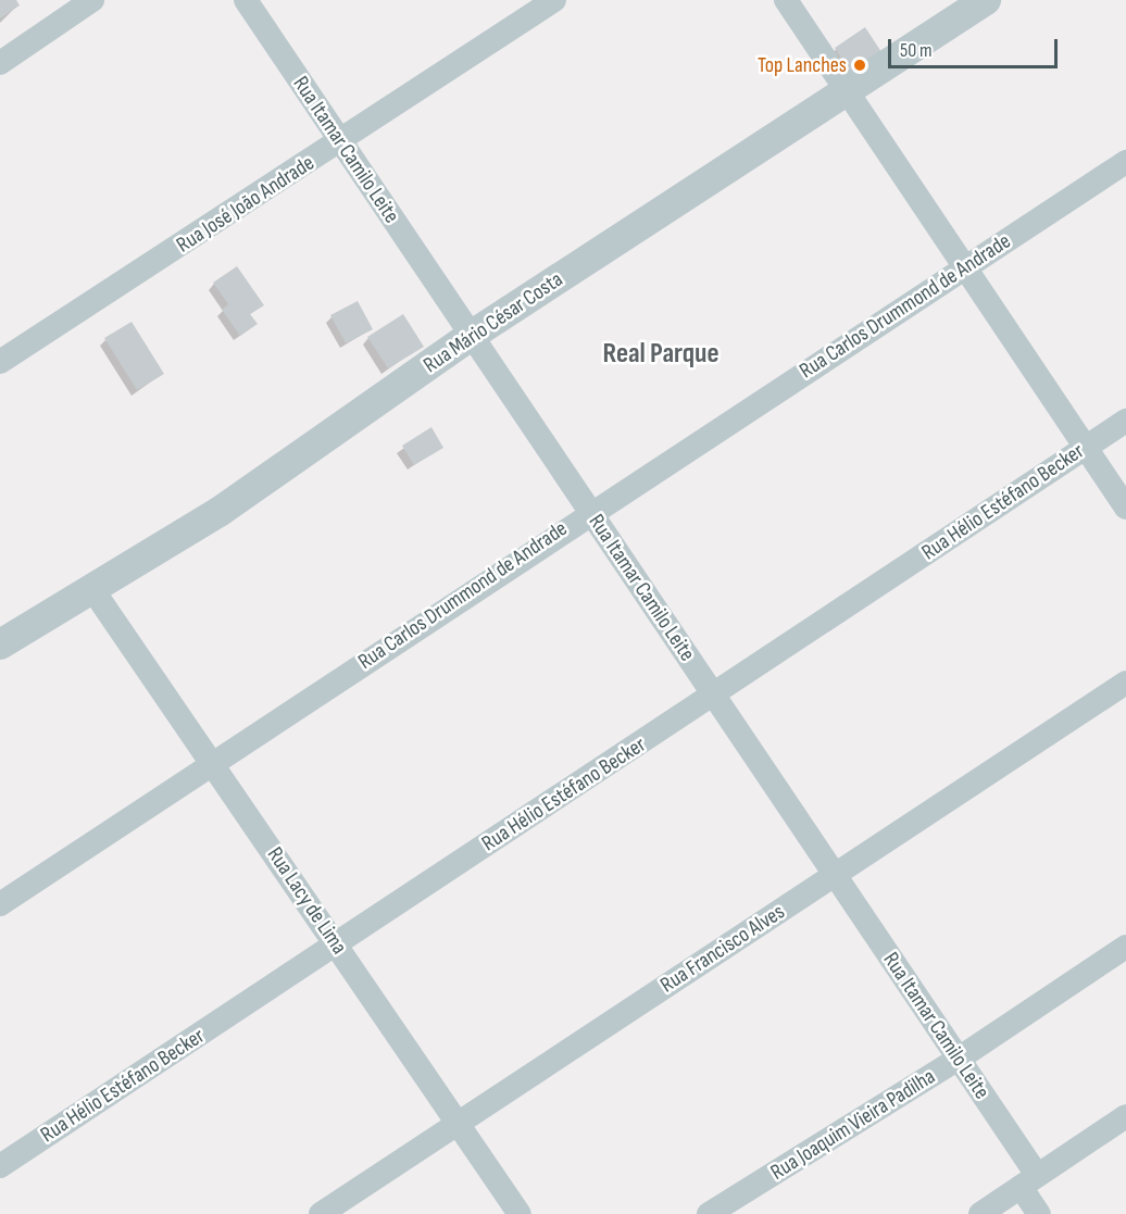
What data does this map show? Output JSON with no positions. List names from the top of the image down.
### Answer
{
  "streets": {
    "street": [
      "Rua Itamar Camilo Leite",
      "Rua José João Andrade",
      "Rua Carlos Drummond de Andrade",
      "Rua Mário César Costa",
      "Rua Hélio Estéfano Becker",
      "Rua Lacy de Lima",
      "Rua Francisco Alves",
      "Rua Joaquim Vieira Padilha"
    ]
  },
  "crossings": [
    ["Rua Itamar Camilo Leite", "Rua José João Andrade"],
    ["Rua Itamar Camilo Leite", "Rua Carlos Drummond de Andrade"],
    ["Rua Itamar Camilo Leite", "Rua Mário César Costa"],
    ["Rua Itamar Camilo Leite", "Rua Hélio Estéfano Becker"],
    ["Rua Itamar Camilo Leite", "Rua Francisco Alves"],
    ["Rua Itamar Camilo Leite", "Rua Joaquim Vieira Padilha"],
    ["Rua Carlos Drummond de Andrade", "Rua Lacy de Lima"],
    ["Rua Mário César Costa", "Rua Lacy de Lima"],
    ["Rua Hélio Estéfano Becker", "Rua Lacy de Lima"],
    ["Rua Lacy de Lima", "Rua Francisco Alves"]
  ],
  "districts": ["Real Parque"],
  "places": ["Top Lanches"],
  "scale_bar": "50 m"
}
